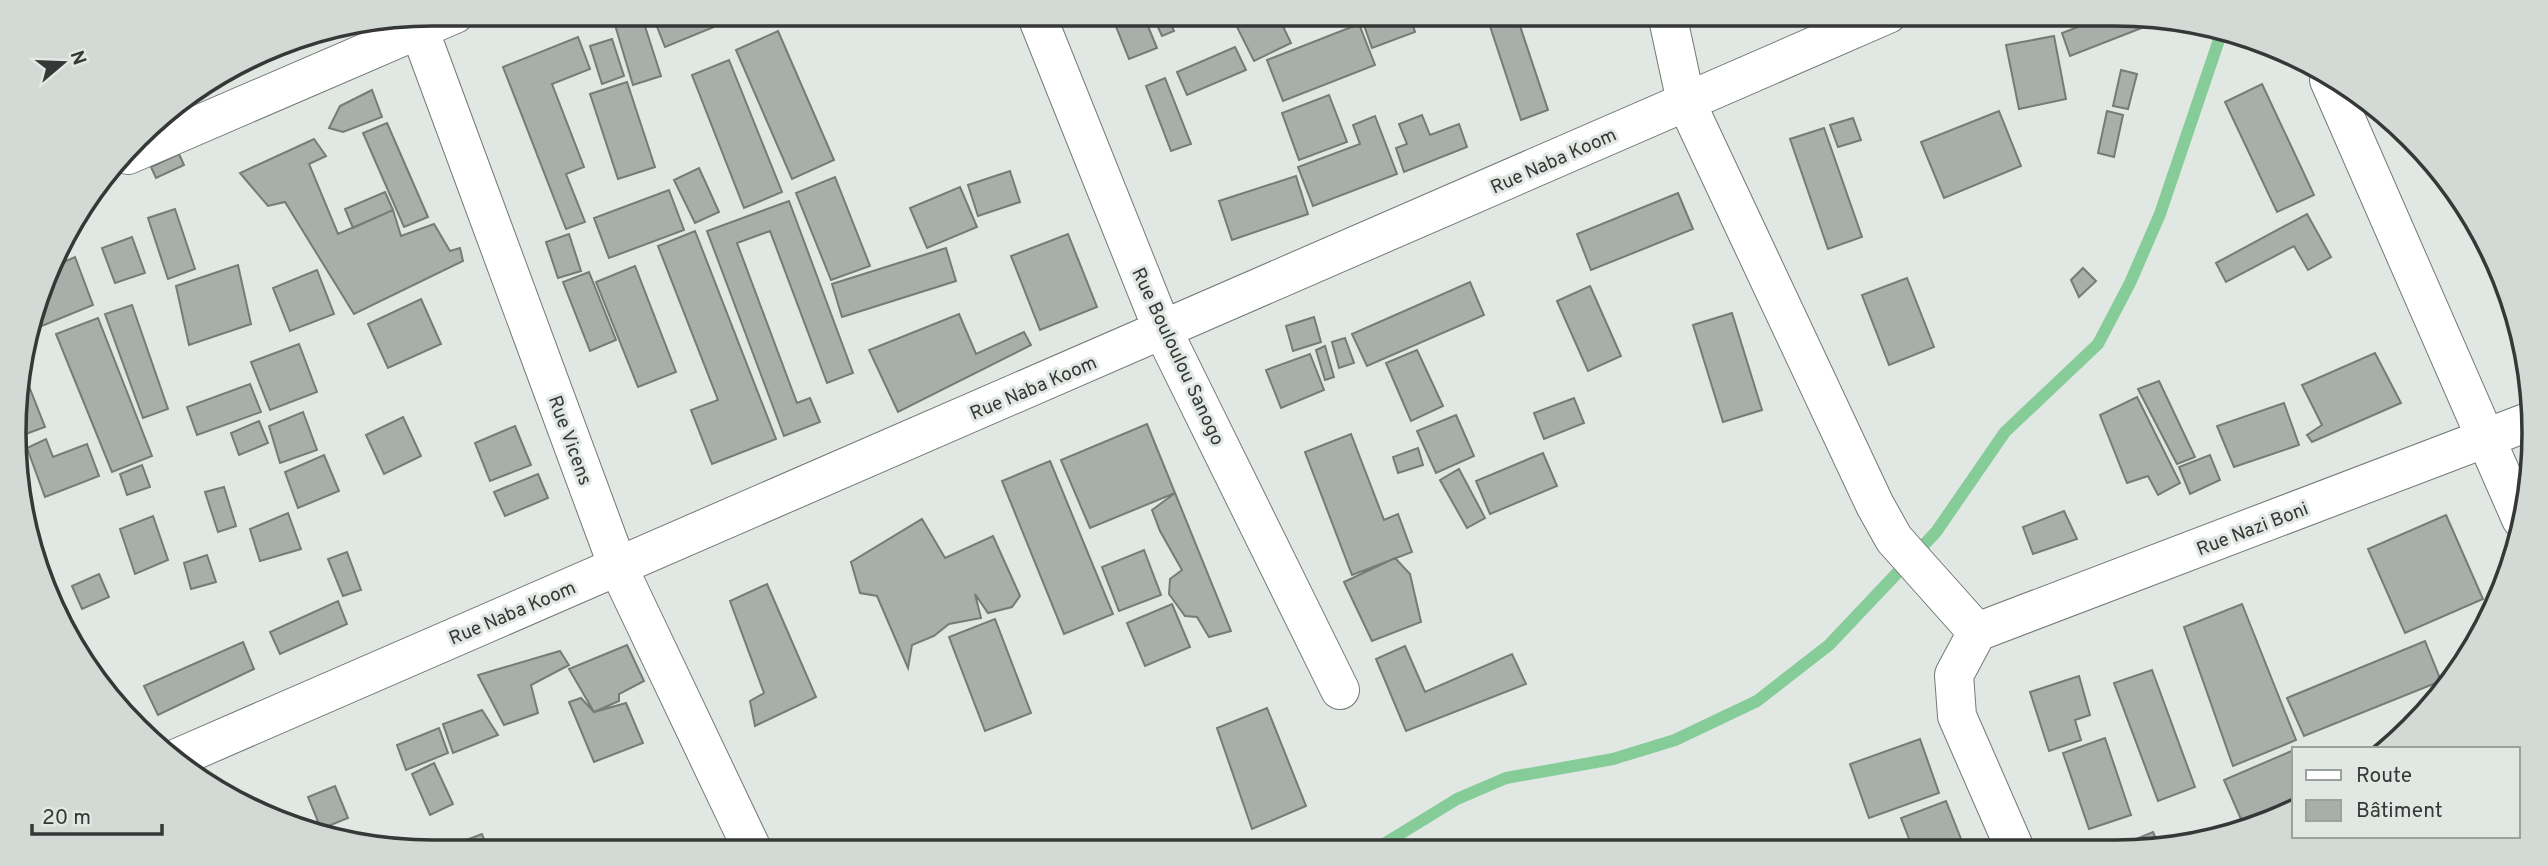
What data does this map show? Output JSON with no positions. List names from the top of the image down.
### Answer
{
  "streets": {
    "street": [
      "Rue Naba Koom",
      "Rue Bouloulou Sanogo",
      "Rue Vicens",
      "Rue Nazi Boni"
    ]
  },
  "crossings": [
    ["Rue Naba Koom", "Rue Bouloulou Sanogo"],
    ["Rue Naba Koom", "Rue Vicens"]
  ],
  "legend": ["Route", "Bâtiment"],
  "scale_bar": "20 m",
  "north": "right"
}
